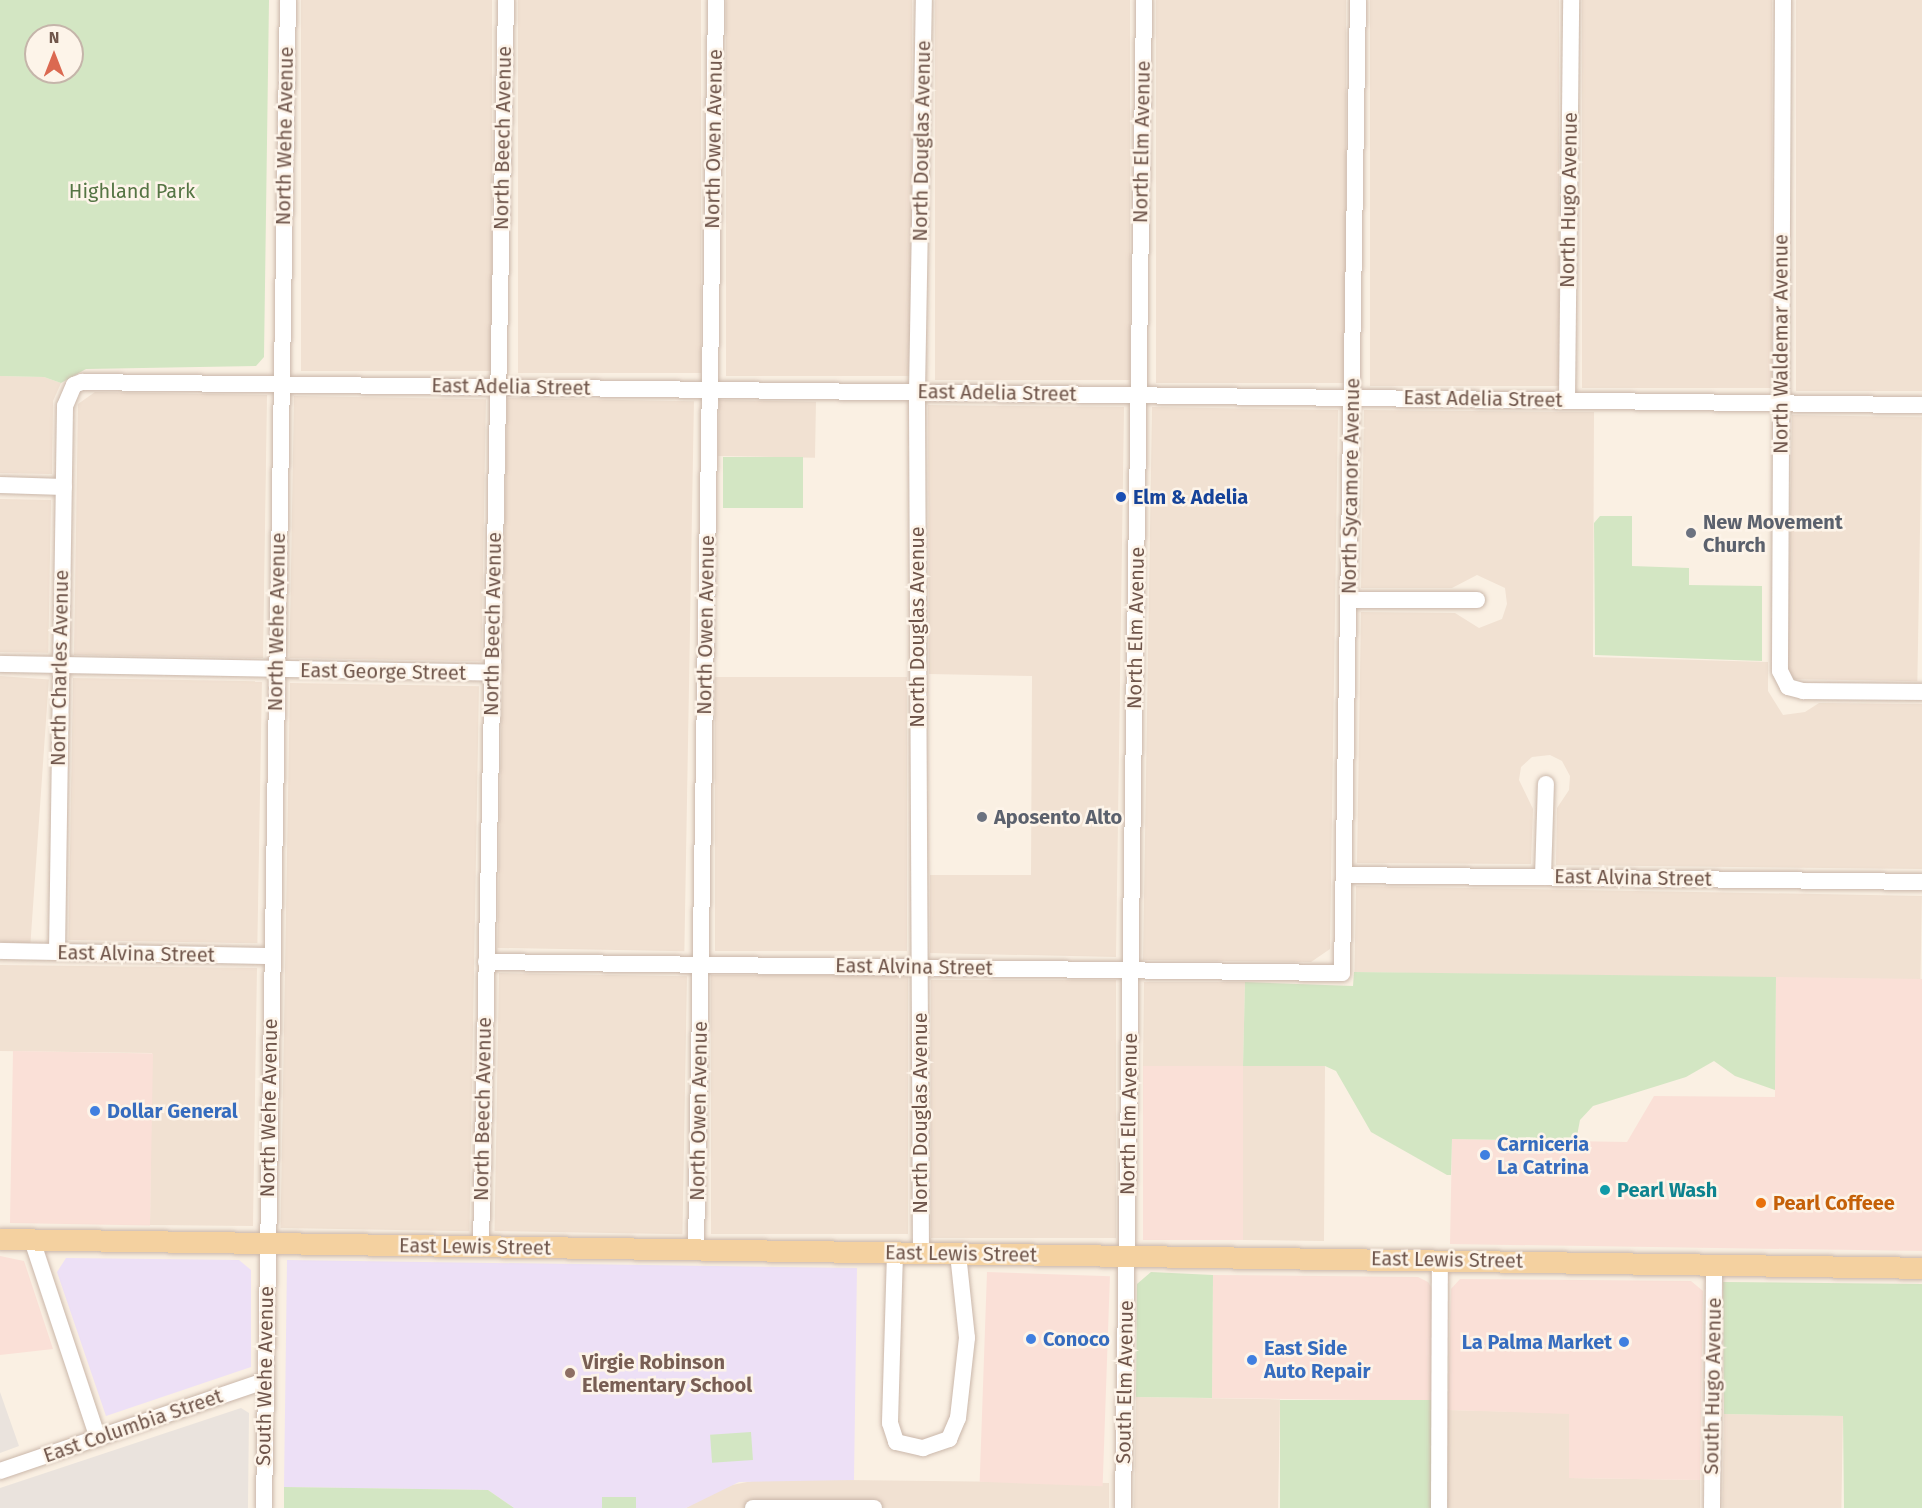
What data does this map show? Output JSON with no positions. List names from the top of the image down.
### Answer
{
  "streets": {
    "main road": ["East Lewis Street"],
    "street": [
      "North Wehe Avenue",
      "North Beech Avenue",
      "North Owen Avenue",
      "North Douglas Avenue",
      "North Elm Avenue",
      "North Hugo Avenue",
      "North Waldemar Avenue",
      "East Adelia Street",
      "North Sycamore Avenue",
      "North Charles Avenue",
      "East George Street",
      "East Alvina Street",
      "South Wehe Avenue",
      "South Elm Avenue",
      "South Hugo Avenue",
      "East Columbia Street"
    ]
  },
  "crossings": [
    ["North Wehe Avenue", "East Adelia Street"],
    ["North Wehe Avenue", "East George Street"],
    ["North Wehe Avenue", "East Alvina Street"],
    ["North Wehe Avenue", "East Lewis Street"],
    ["North Wehe Avenue", "South Wehe Avenue"],
    ["North Beech Avenue", "East Adelia Street"],
    ["North Beech Avenue", "East George Street"],
    ["North Beech Avenue", "East Alvina Street"],
    ["North Beech Avenue", "East Lewis Street"],
    ["North Owen Avenue", "East Adelia Street"],
    ["North Owen Avenue", "East Alvina Street"],
    ["North Owen Avenue", "East Lewis Street"],
    ["North Douglas Avenue", "East Adelia Street"],
    ["North Douglas Avenue", "East Alvina Street"],
    ["North Douglas Avenue", "East Lewis Street"],
    ["North Elm Avenue", "East Adelia Street"],
    ["North Elm Avenue", "East Alvina Street"],
    ["North Elm Avenue", "East Lewis Street"],
    ["North Elm Avenue", "South Elm Avenue"],
    ["North Hugo Avenue", "East Adelia Street"],
    ["North Waldemar Avenue", "East Adelia Street"],
    ["East Adelia Street", "North Sycamore Avenue"],
    ["East Adelia Street", "North Charles Avenue"],
    ["North Sycamore Avenue", "East Alvina Street"],
    ["North Charles Avenue", "East George Street"],
    ["North Charles Avenue", "East Alvina Street"],
    ["East Lewis Street", "South Wehe Avenue"],
    ["East Lewis Street", "South Elm Avenue"],
    ["East Lewis Street", "South Hugo Avenue"],
    ["South Wehe Avenue", "East Columbia Street"]
  ],
  "parks": ["Highland Park"],
  "places": [
    "Elm & Adelia",
    "New Movement Church",
    "Aposento Alto",
    "Dollar General",
    "Carniceria La Catrina",
    "Pearl Wash",
    "Pearl Coffeee",
    "Conoco",
    "La Palma Market",
    "East Side Auto Repair",
    "Virgie Robinson Elementary School"
  ],
  "north": "top"
}
